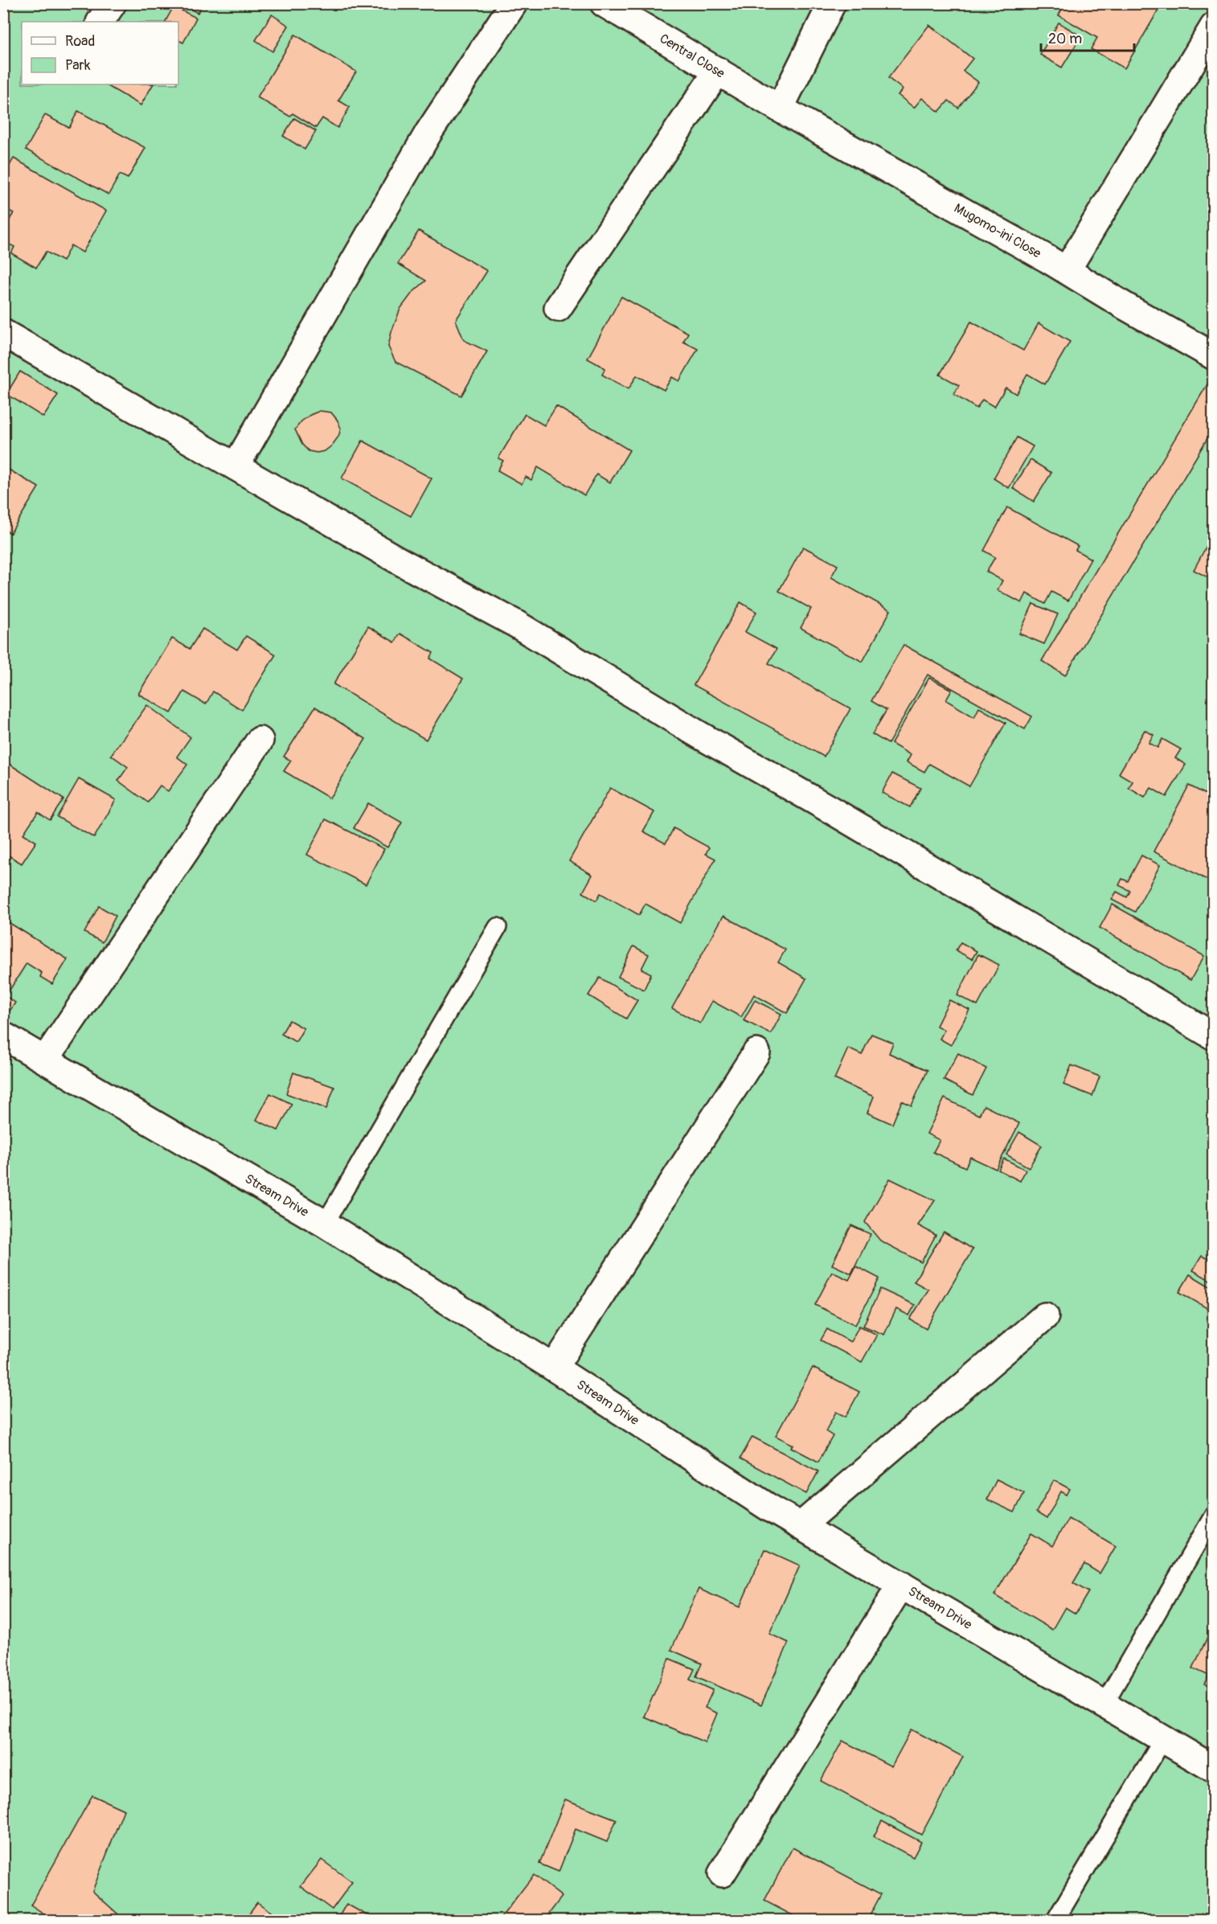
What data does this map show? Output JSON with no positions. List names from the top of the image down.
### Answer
{
  "streets": {
    "street": ["Central Close", "Mugomo-ini Close", "Stream Drive"]
  },
  "crossings": [
    ["Central Close", "Mugomo-ini Close"]
  ],
  "legend": ["Road", "Park"],
  "scale_bar": "20 m"
}
